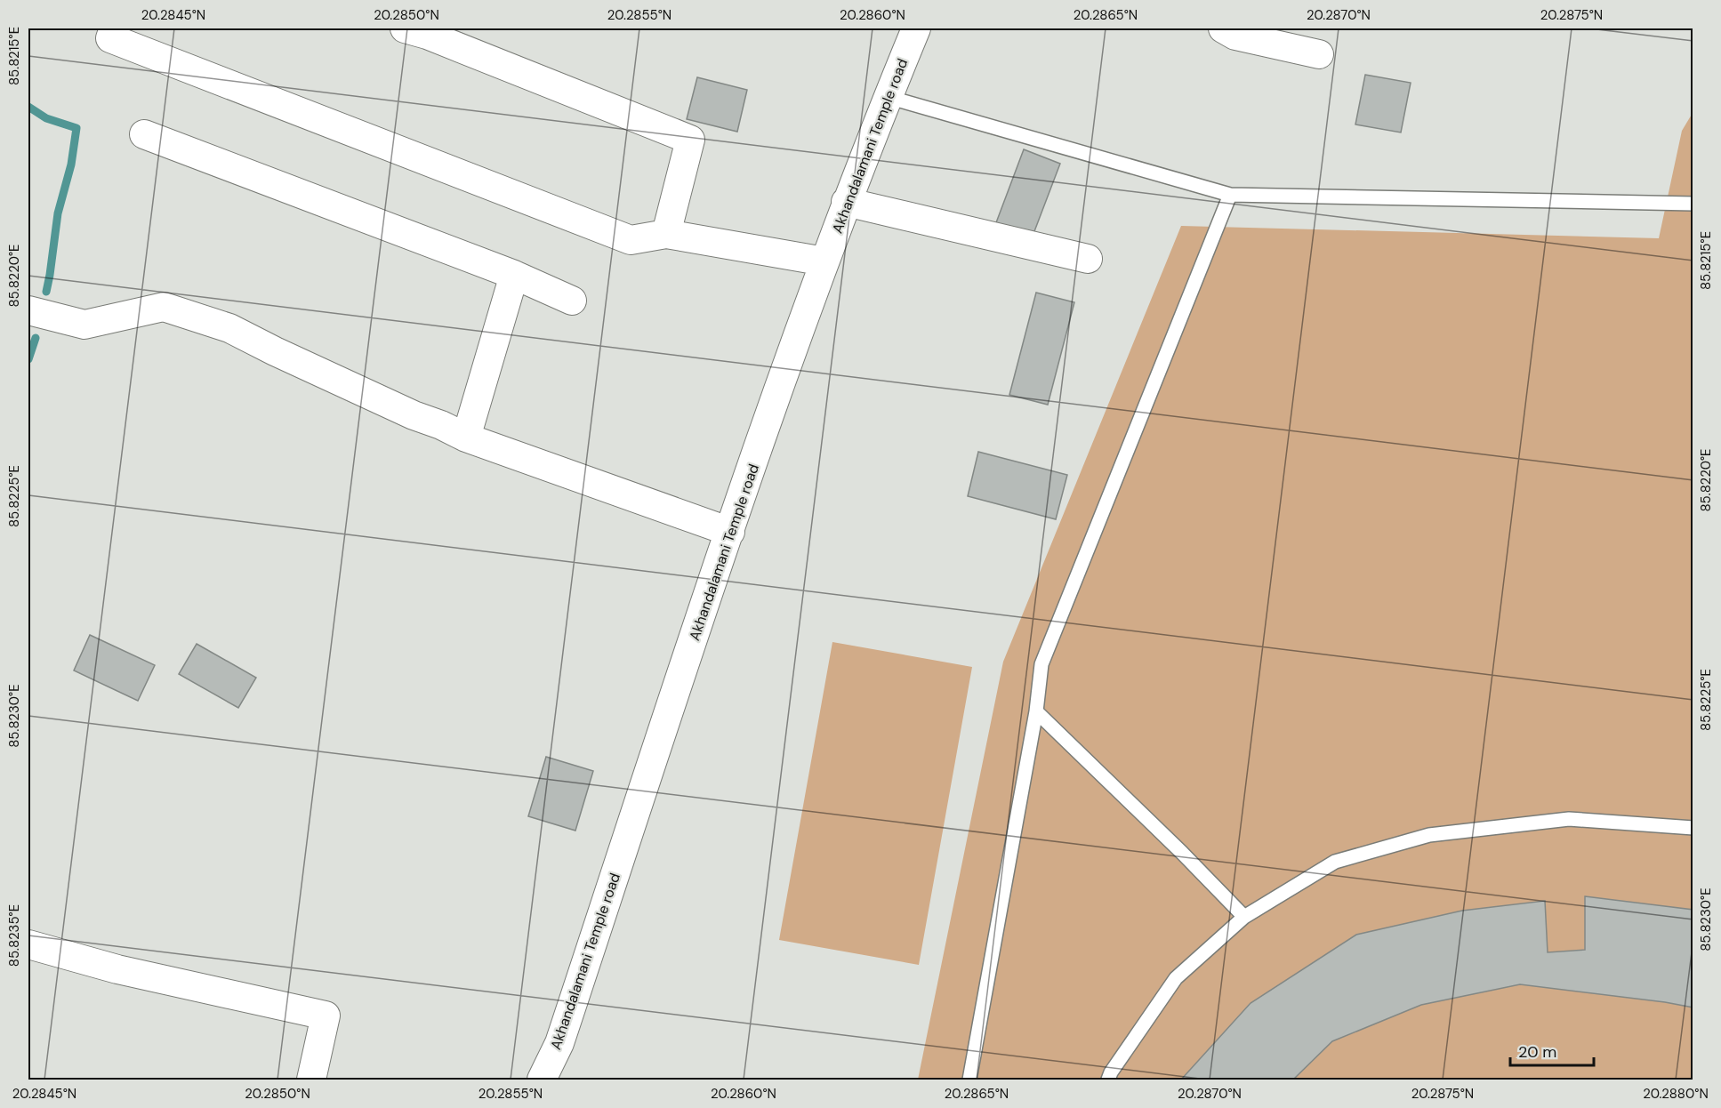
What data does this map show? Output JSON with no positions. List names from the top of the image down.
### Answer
{
  "streets": {
    "street": ["Akhandalamani Temple road"]
  },
  "scale_bar": "20 m",
  "coordinates": [
    "20.2845°N",
    "20.2850°N",
    "20.2855°N",
    "20.2860°N",
    "20.2865°N",
    "20.2870°N",
    "20.2875°N",
    "85.8215°E",
    "85.8220°E",
    "85.8225°E",
    "85.8230°E",
    "85.8235°E",
    "20.2880°N"
  ]
}
